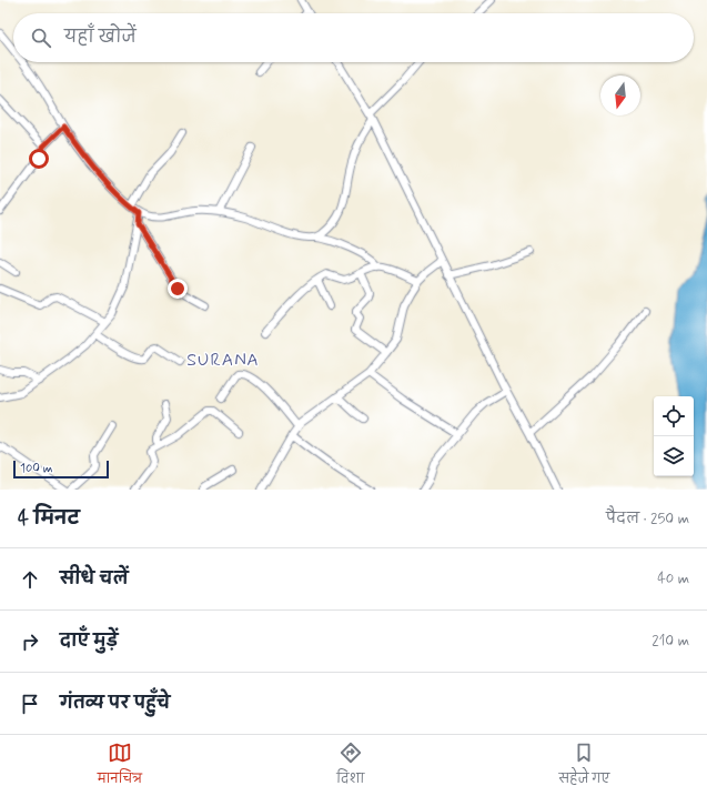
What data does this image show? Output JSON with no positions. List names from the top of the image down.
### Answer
{
  "districts": ["SURANA"],
  "scale_bar": "100 m",
  "north": "bottom",
  "page": {
    "search": "यहाँ खोजें",
    "scale": "100 m",
    "heading": ["4 मिनट", "पैदल · 250 m"],
    "list": [
      ["सीधे चलें", "40 m"],
      ["दाएँ मुड़ें", "210 m"],
      "गंतव्य पर पहुँचे"
    ],
    "nav": ["मानचित्र", "दिशा", "सहेजे गए"]
  }
}
